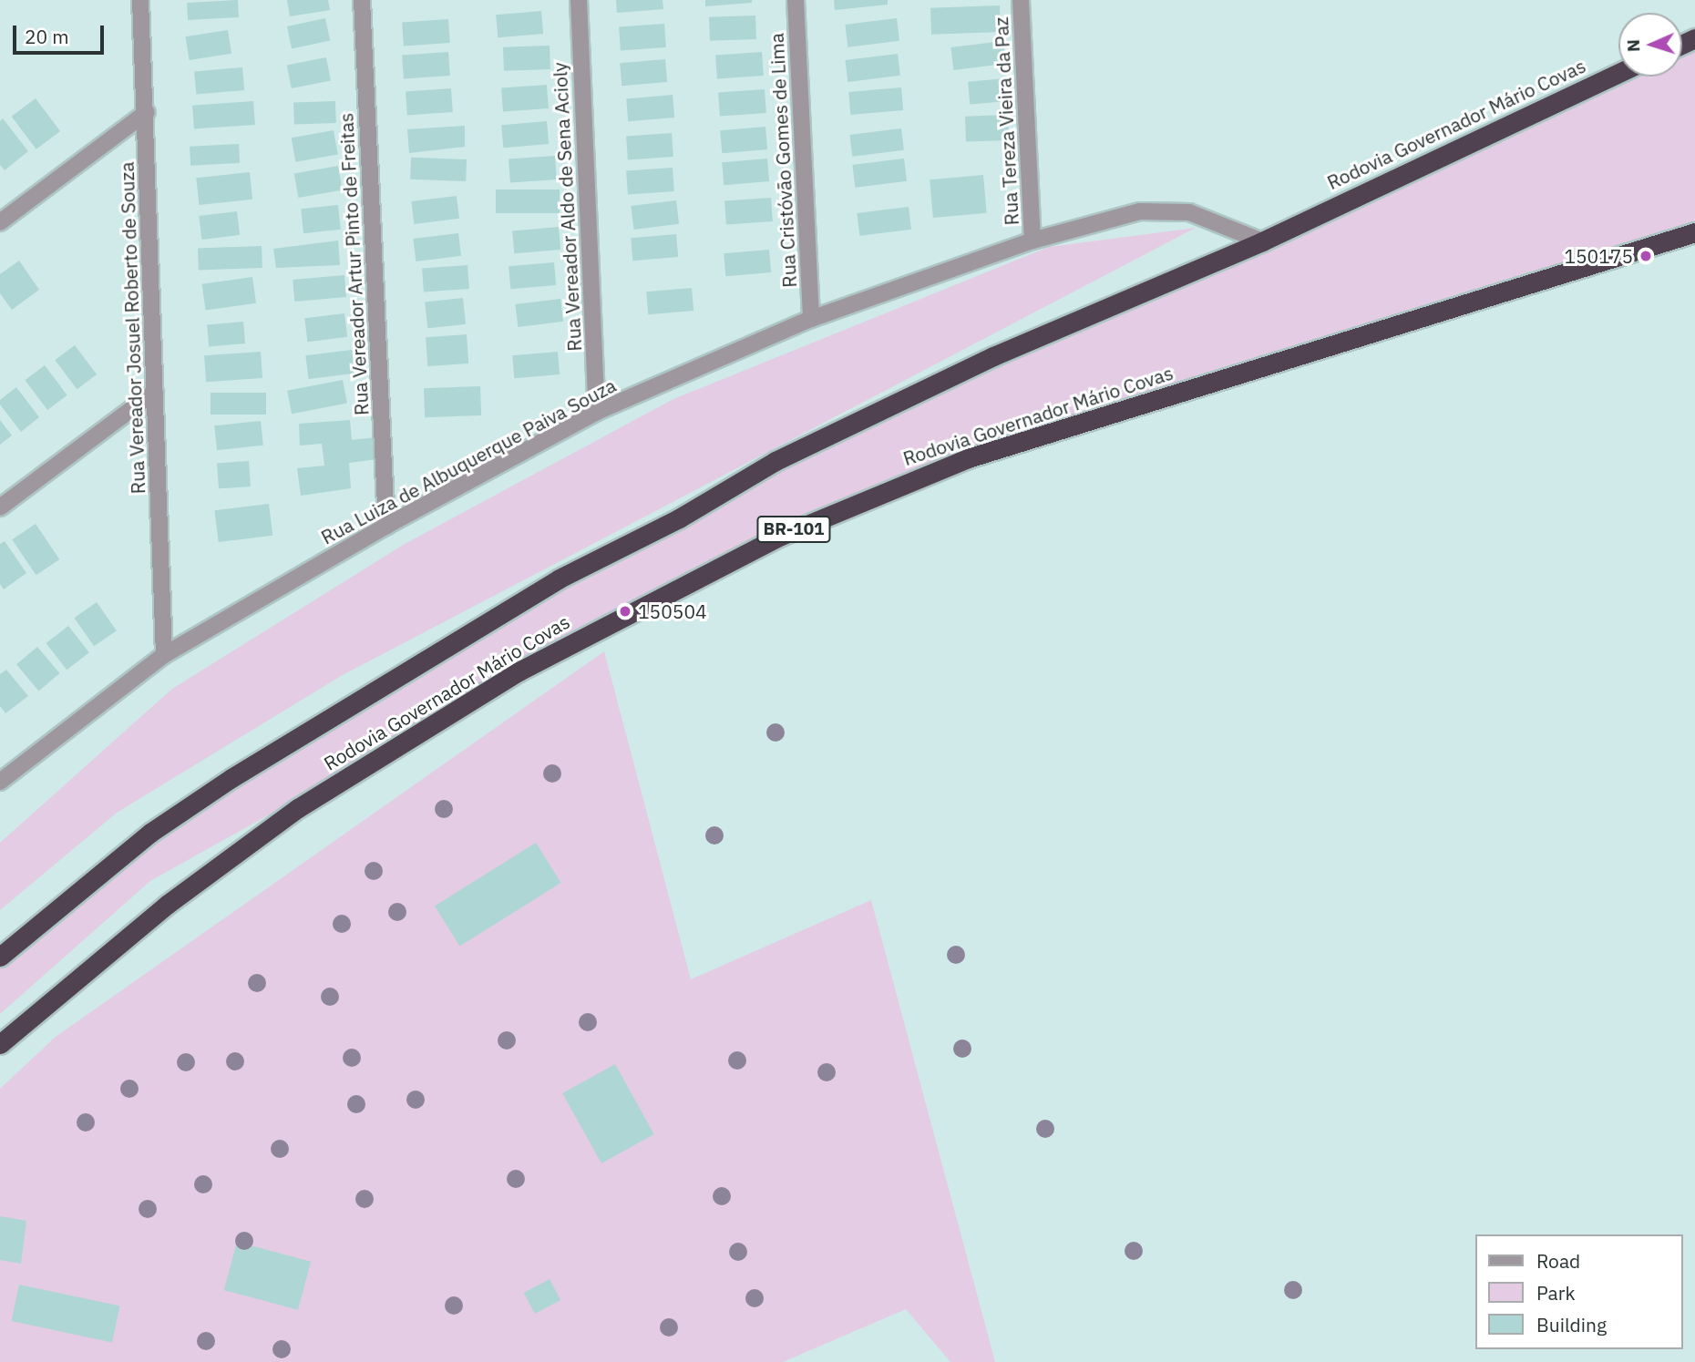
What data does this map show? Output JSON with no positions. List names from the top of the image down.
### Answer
{
  "streets": {
    "highway": ["Rodovia Governador Mário Covas", "BR-101"],
    "street": [
      "Rua Tereza Vieira da Paz",
      "Rua Cristóvão Gomes de Lima",
      "Rua Vereador Aldo de Sena Acioly",
      "Rua Vereador Artur Pinto de Freitas",
      "Rua Vereador Josuel Roberto de Souza",
      "Rua Luiza de Albuquerque Paiva Souza"
    ]
  },
  "crossings": [
    ["Rua Tereza Vieira da Paz", "Rua Luiza de Albuquerque Paiva Souza"],
    ["Rodovia Governador Mário Covas", "Rua Luiza de Albuquerque Paiva Souza"],
    ["Rua Cristóvão Gomes de Lima", "Rua Luiza de Albuquerque Paiva Souza"],
    ["Rua Vereador Aldo de Sena Acioly", "Rua Luiza de Albuquerque Paiva Souza"],
    ["Rua Vereador Artur Pinto de Freitas", "Rua Luiza de Albuquerque Paiva Souza"],
    ["Rua Vereador Josuel Roberto de Souza", "Rua Luiza de Albuquerque Paiva Souza"]
  ],
  "places": ["150175", "150504"],
  "legend": ["Road", "Park", "Building"],
  "scale_bar": "20 m",
  "north": "left"
}
